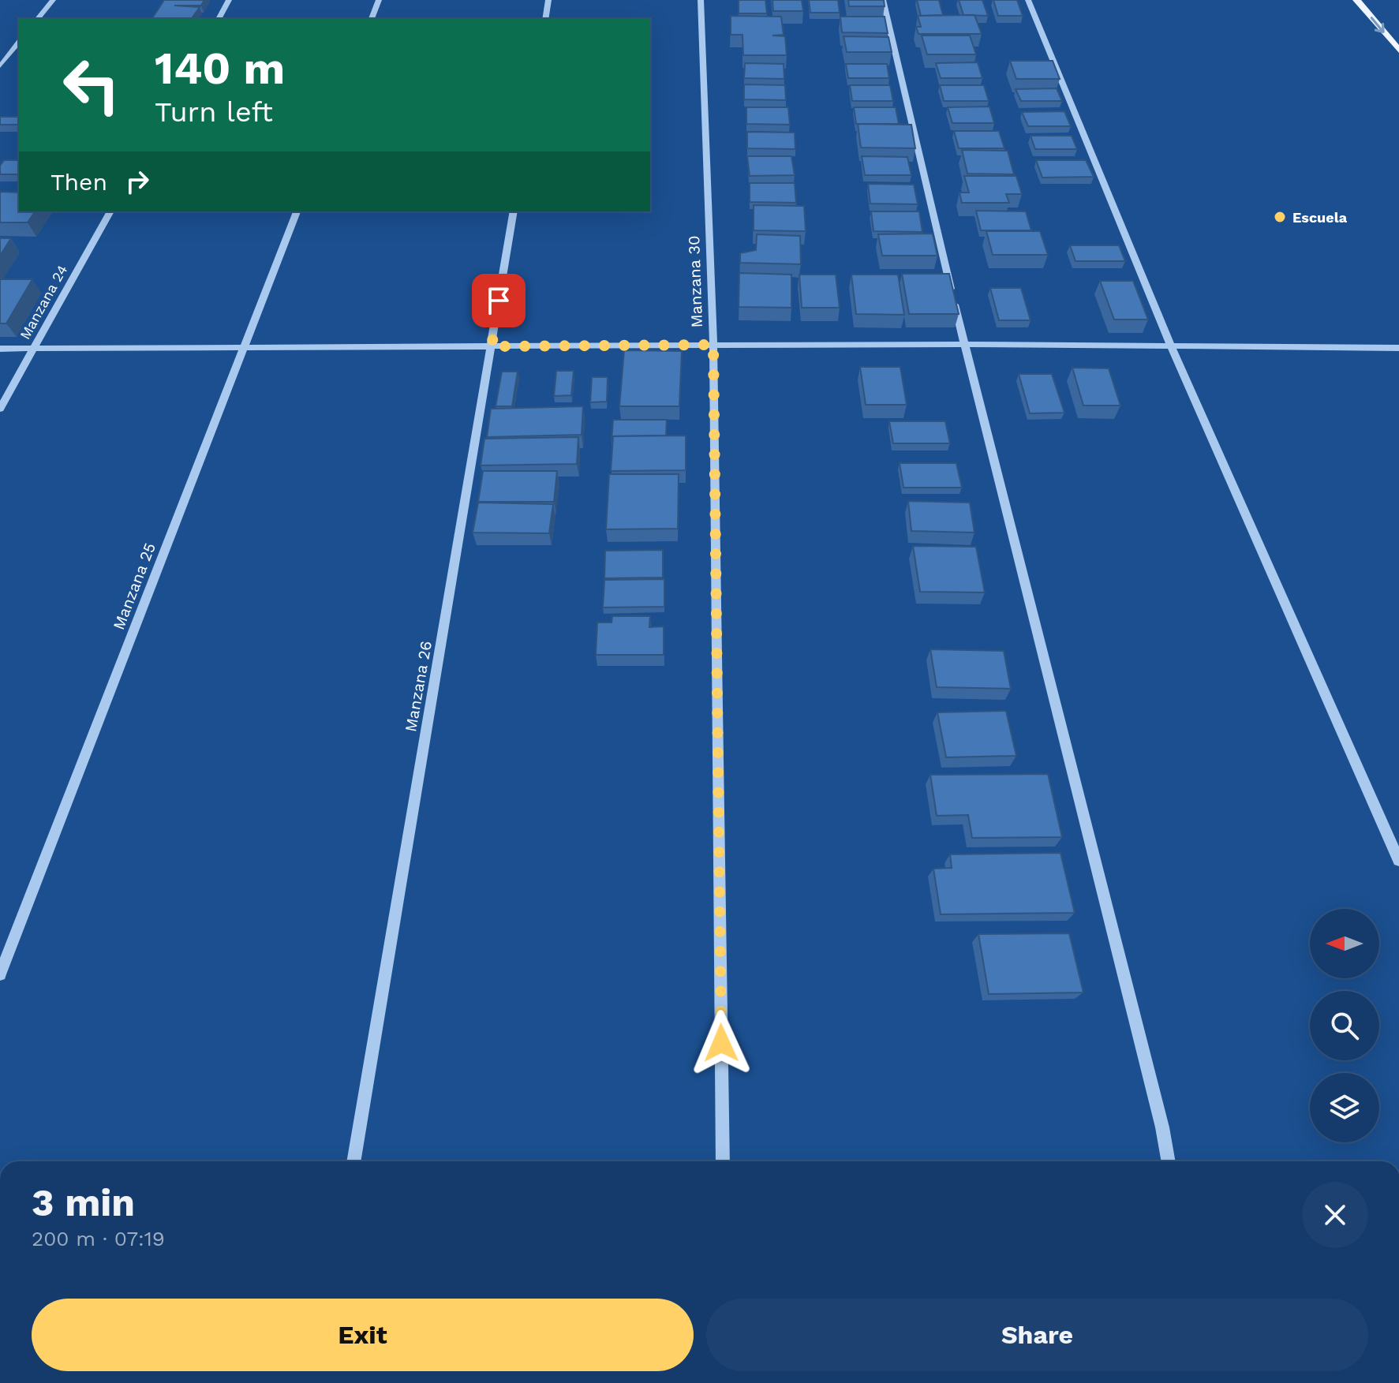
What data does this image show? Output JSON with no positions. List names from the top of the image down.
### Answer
{
  "streets": {
    "street": [
      "Manzana 30",
      "Manzana 24",
      "Manzana 25",
      "Manzana 26"
    ]
  },
  "places": ["Escuela"],
  "north": "left",
  "page": {
    "turn": ["140 m", "Turn left"],
    "then": "Then",
    "heading": ["3 min", "200 m · 07:19"],
    "buttons": ["Exit", "Share"]
  }
}
